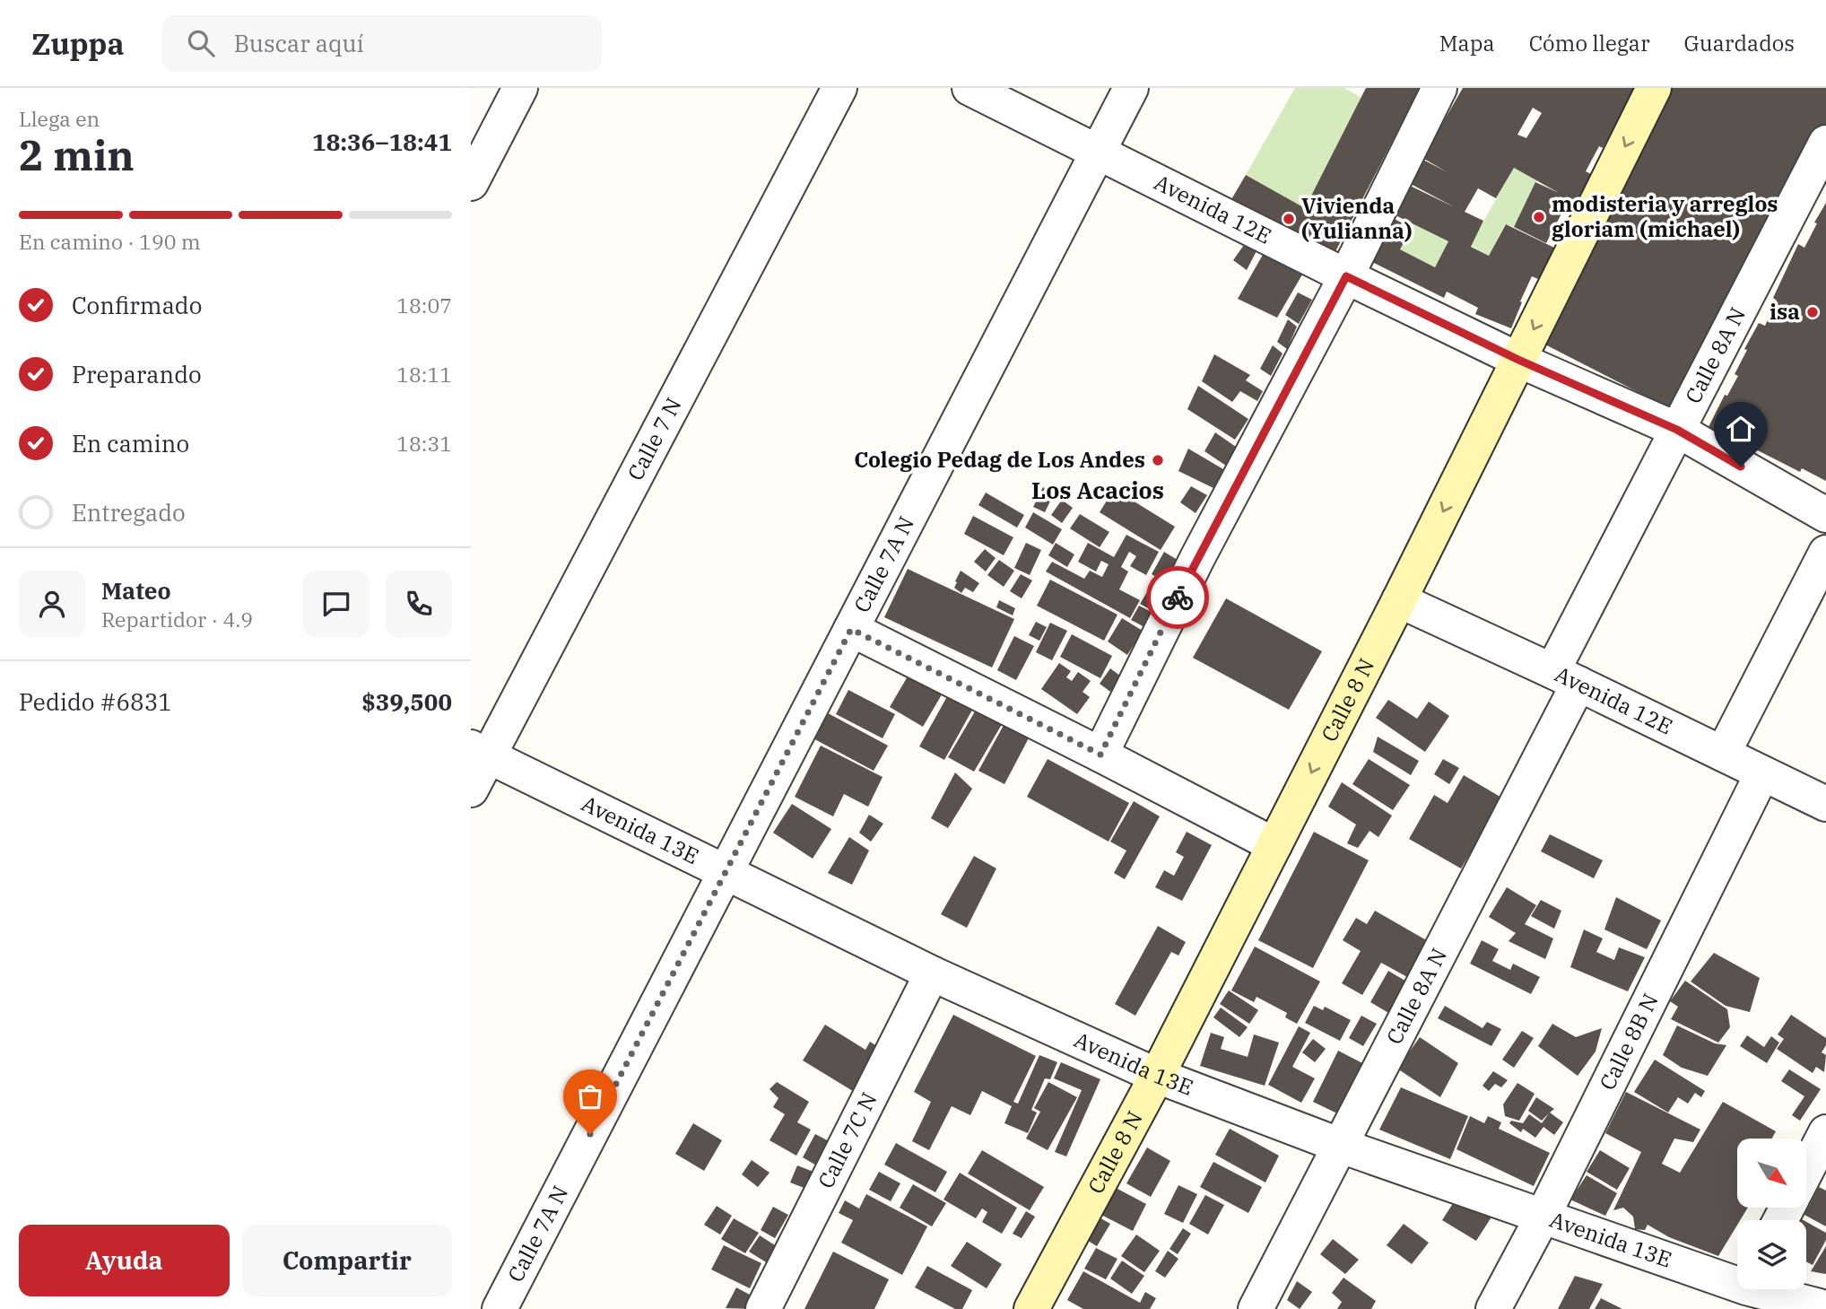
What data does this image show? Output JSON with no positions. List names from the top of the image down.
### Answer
{
  "streets": {
    "street": [
      "Avenida 12E",
      "Calle 8A N",
      "Calle 7 N",
      "Calle 7A N",
      "Calle 8 N",
      "Avenida 13E",
      "Calle 8B N",
      "Calle 7C N"
    ]
  },
  "crossings": [
    ["Avenida 12E", "Calle 8A N"],
    ["Avenida 12E", "Calle 7A N"],
    ["Avenida 12E", "Calle 8 N"],
    ["Avenida 12E", "Calle 8B N"],
    ["Calle 8A N", "Avenida 13E"],
    ["Calle 7 N", "Avenida 13E"],
    ["Calle 7A N", "Avenida 13E"],
    ["Calle 8 N", "Avenida 13E"],
    ["Avenida 13E", "Calle 8B N"],
    ["Avenida 13E", "Calle 7C N"]
  ],
  "districts": ["Los Acacios"],
  "places": [
    "modisteria y arreglos gloriam (michael)",
    "Vivienda (Yulianna)",
    "isa",
    "Colegio Pedag de Los Andes"
  ],
  "north": "bottom right",
  "page": {
    "header": "Zuppa",
    "search": "Buscar aquí",
    "nav": ["Mapa", "Cómo llegar", "Guardados"],
    "heading": ["2 min", "Llega en", "18:36–18:41"],
    "panel": [
      "Mateo",
      "Repartidor · 4.9",
      "Pedido #6831",
      "$39,500"
    ],
    "bar": "En camino · 190 m",
    "list": [
      ["Confirmado", "18:07"],
      ["Preparando", "18:11"],
      ["En camino", "18:31"],
      "Entregado"
    ],
    "buttons": ["Ayuda", "Compartir"]
  }
}
